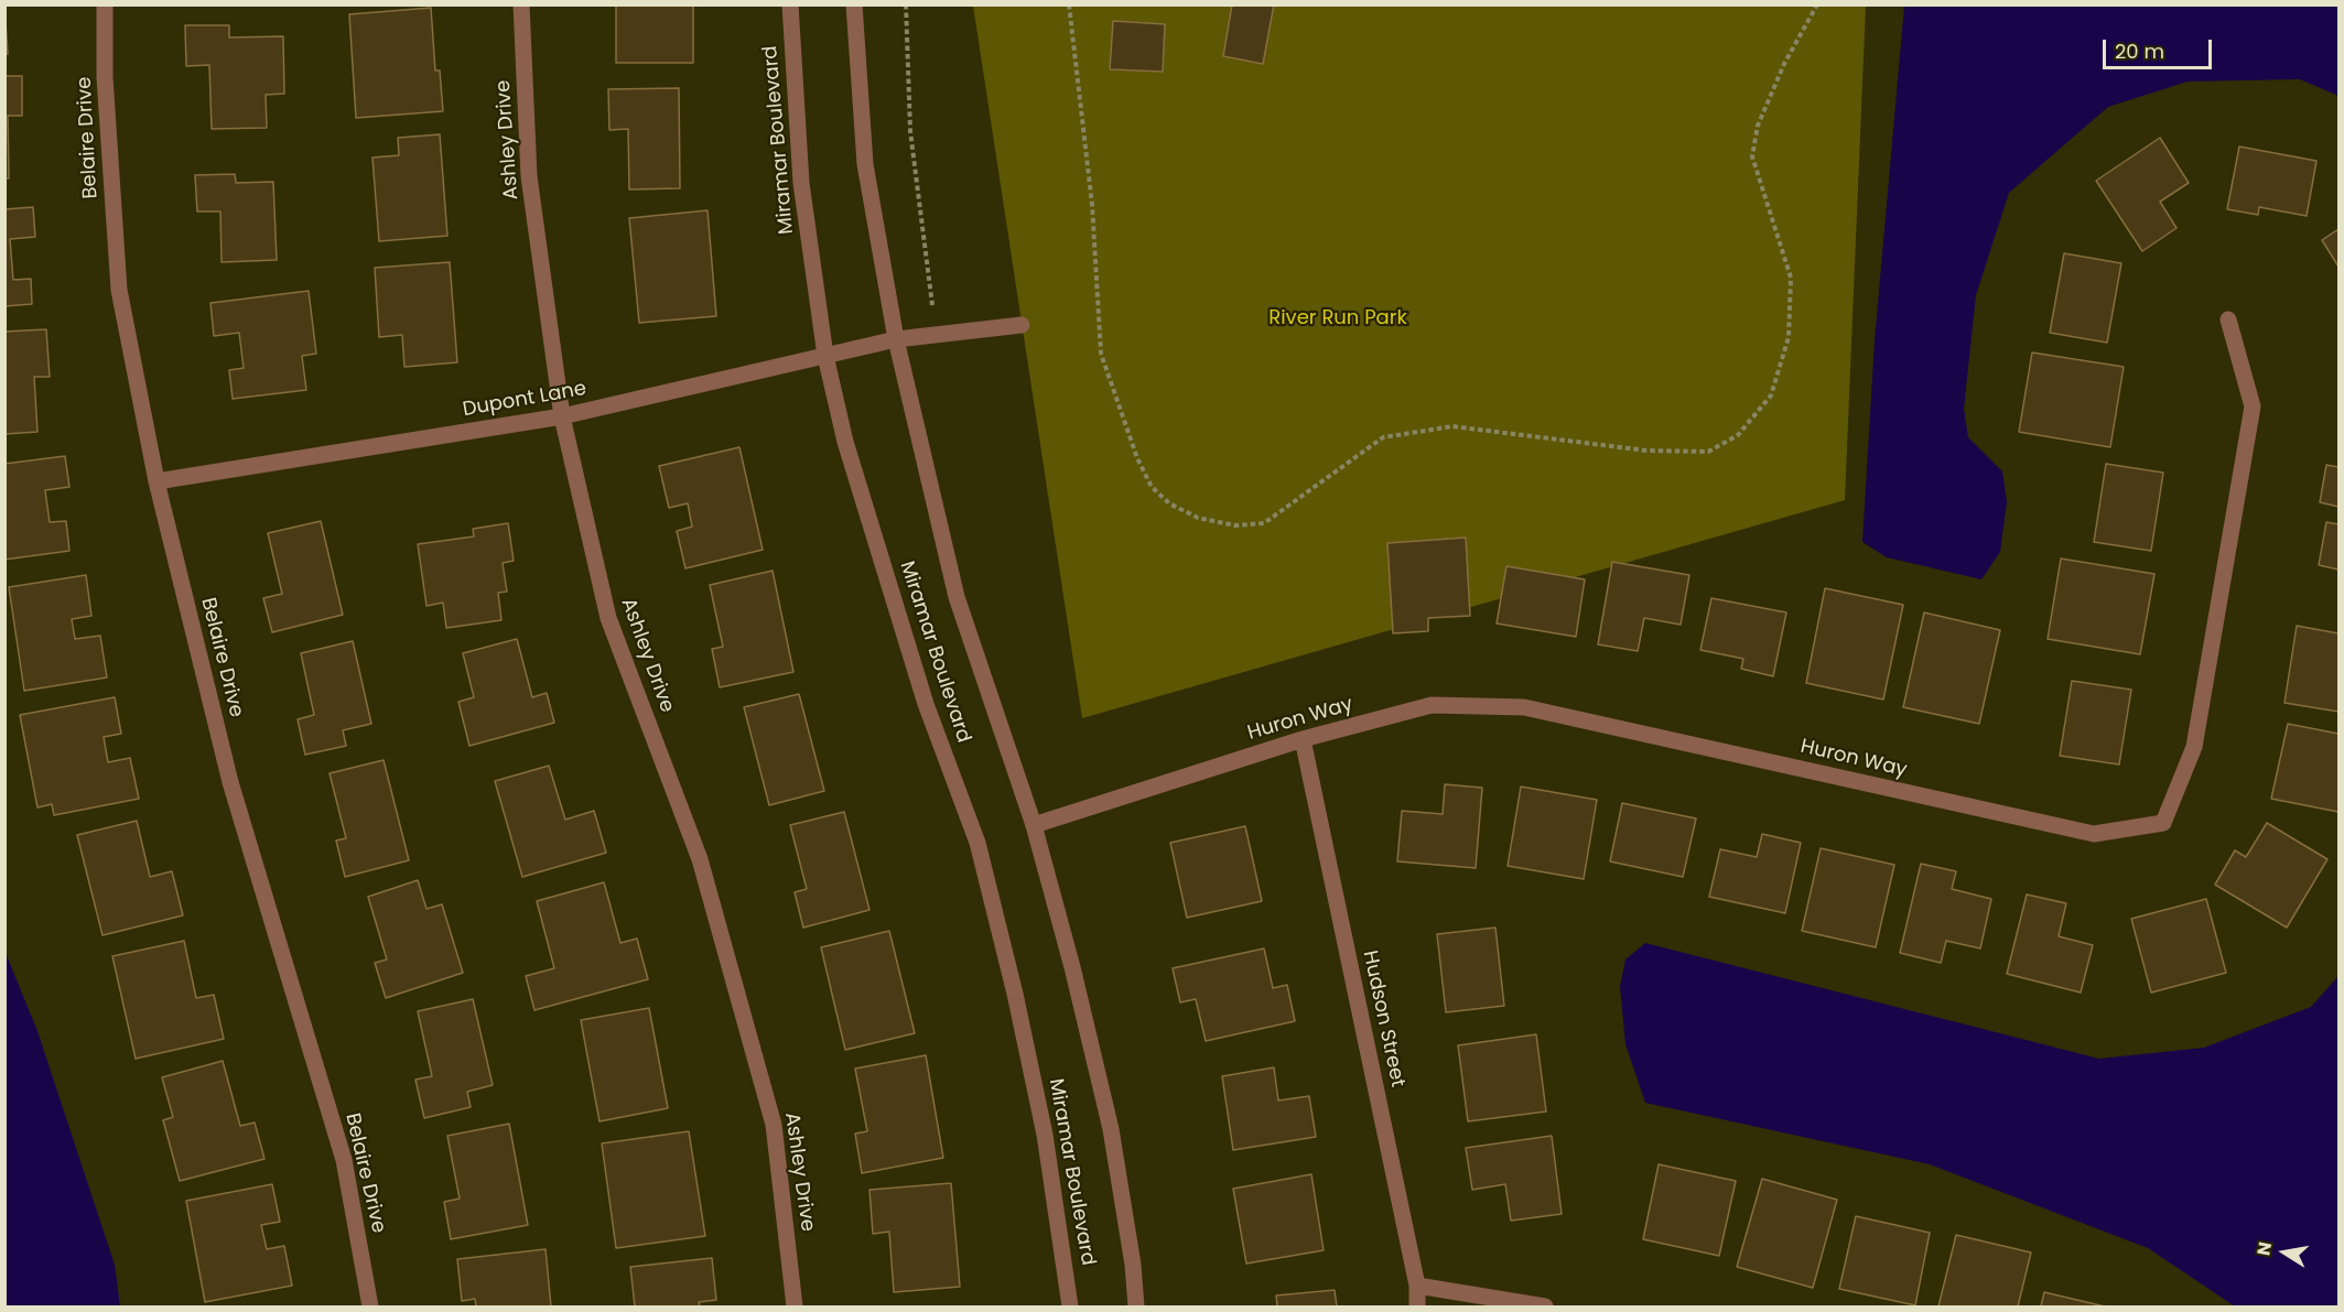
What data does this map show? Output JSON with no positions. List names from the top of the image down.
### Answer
{
  "streets": {
    "street": [
      "Belaire Drive",
      "Ashley Drive",
      "Miramar Boulevard",
      "Dupont Lane",
      "Huron Way",
      "Hudson Street"
    ]
  },
  "crossings": [
    ["Belaire Drive", "Dupont Lane"],
    ["Ashley Drive", "Dupont Lane"],
    ["Miramar Boulevard", "Dupont Lane"],
    ["Miramar Boulevard", "Huron Way"],
    ["Huron Way", "Hudson Street"]
  ],
  "parks": ["River Run Park"],
  "scale_bar": "20 m",
  "north": "left"
}
